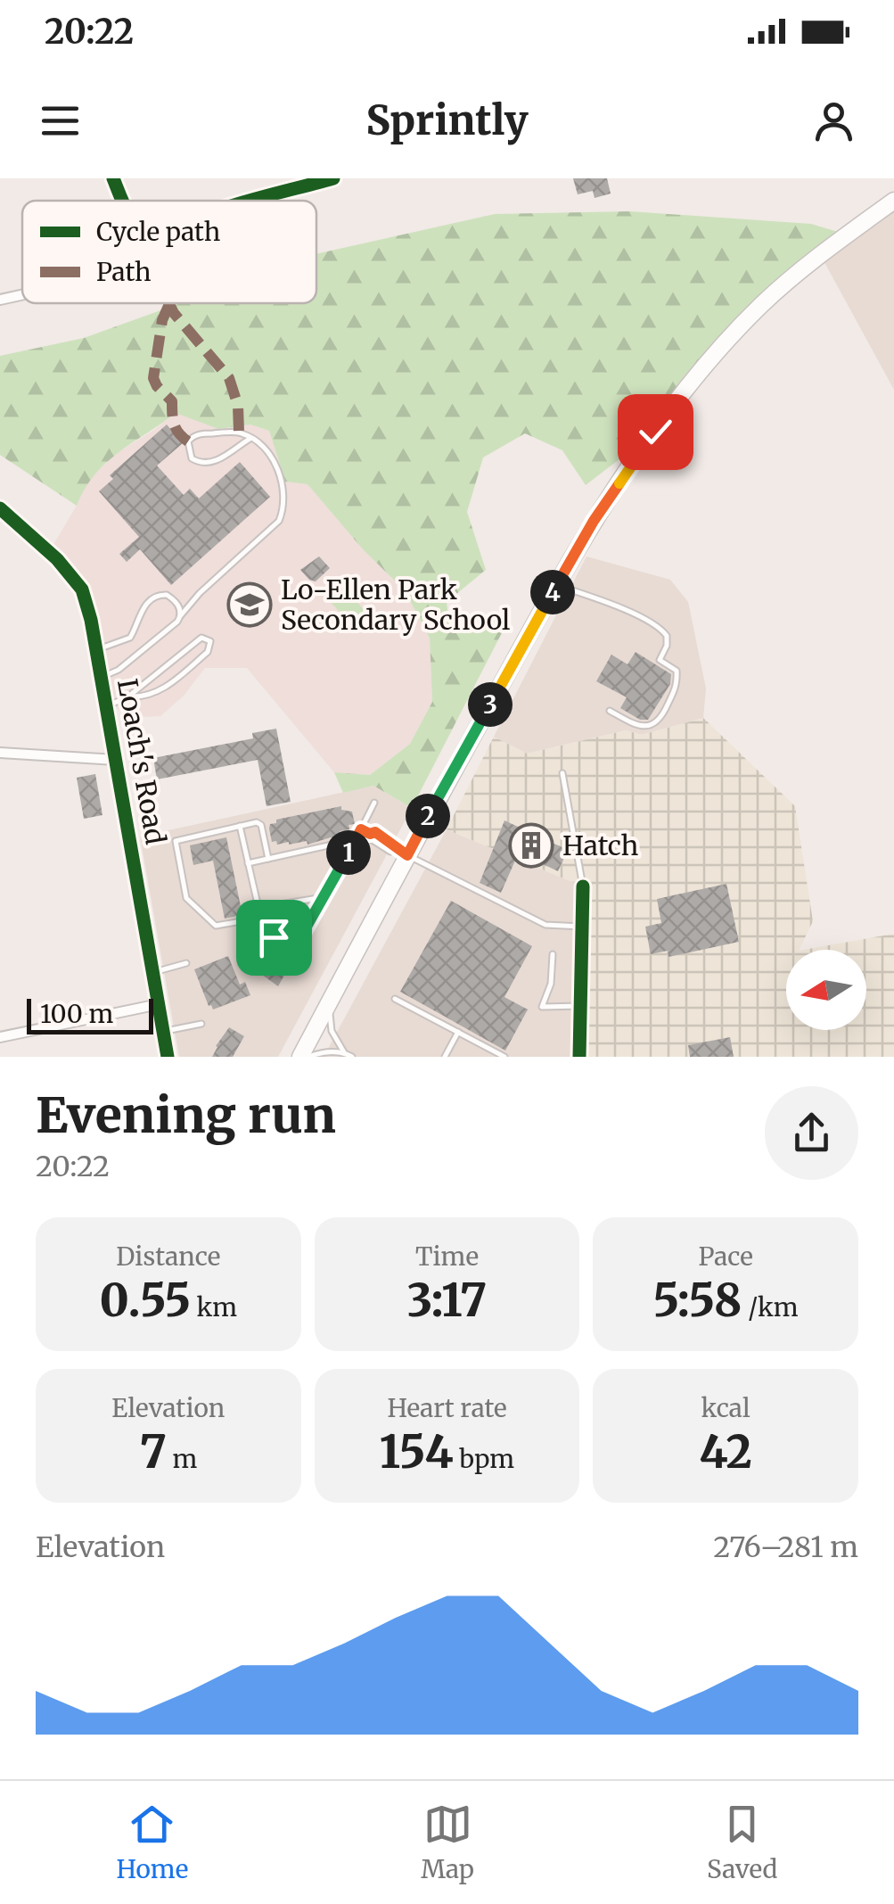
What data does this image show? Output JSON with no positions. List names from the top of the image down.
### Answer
{
  "streets": {
    "street": ["Loach's Road"]
  },
  "places": {
    "school or university": ["Lo-Ellen Park Secondary School"],
    "building": ["Hatch"]
  },
  "legend": ["Cycle path", "Path"],
  "scale_bar": "100 m",
  "north": "left",
  "page": {
    "status": "20:22",
    "header": "Sprintly",
    "pins": [
      "4",
      "3",
      "2",
      "1"
    ],
    "scale": "100 m",
    "heading": ["Evening run", "20:22"],
    "stats": [
      ["Distance", "0.55 km"],
      ["Time", "3:17"],
      ["Pace", "5:58 /km"],
      ["Elevation", "7 m"],
      ["Heart rate", "154 bpm"],
      ["kcal", "42"]
    ],
    "chart": ["Elevation", "276–281 m"],
    "tabs": ["Home", "Map", "Saved"]
  }
}
